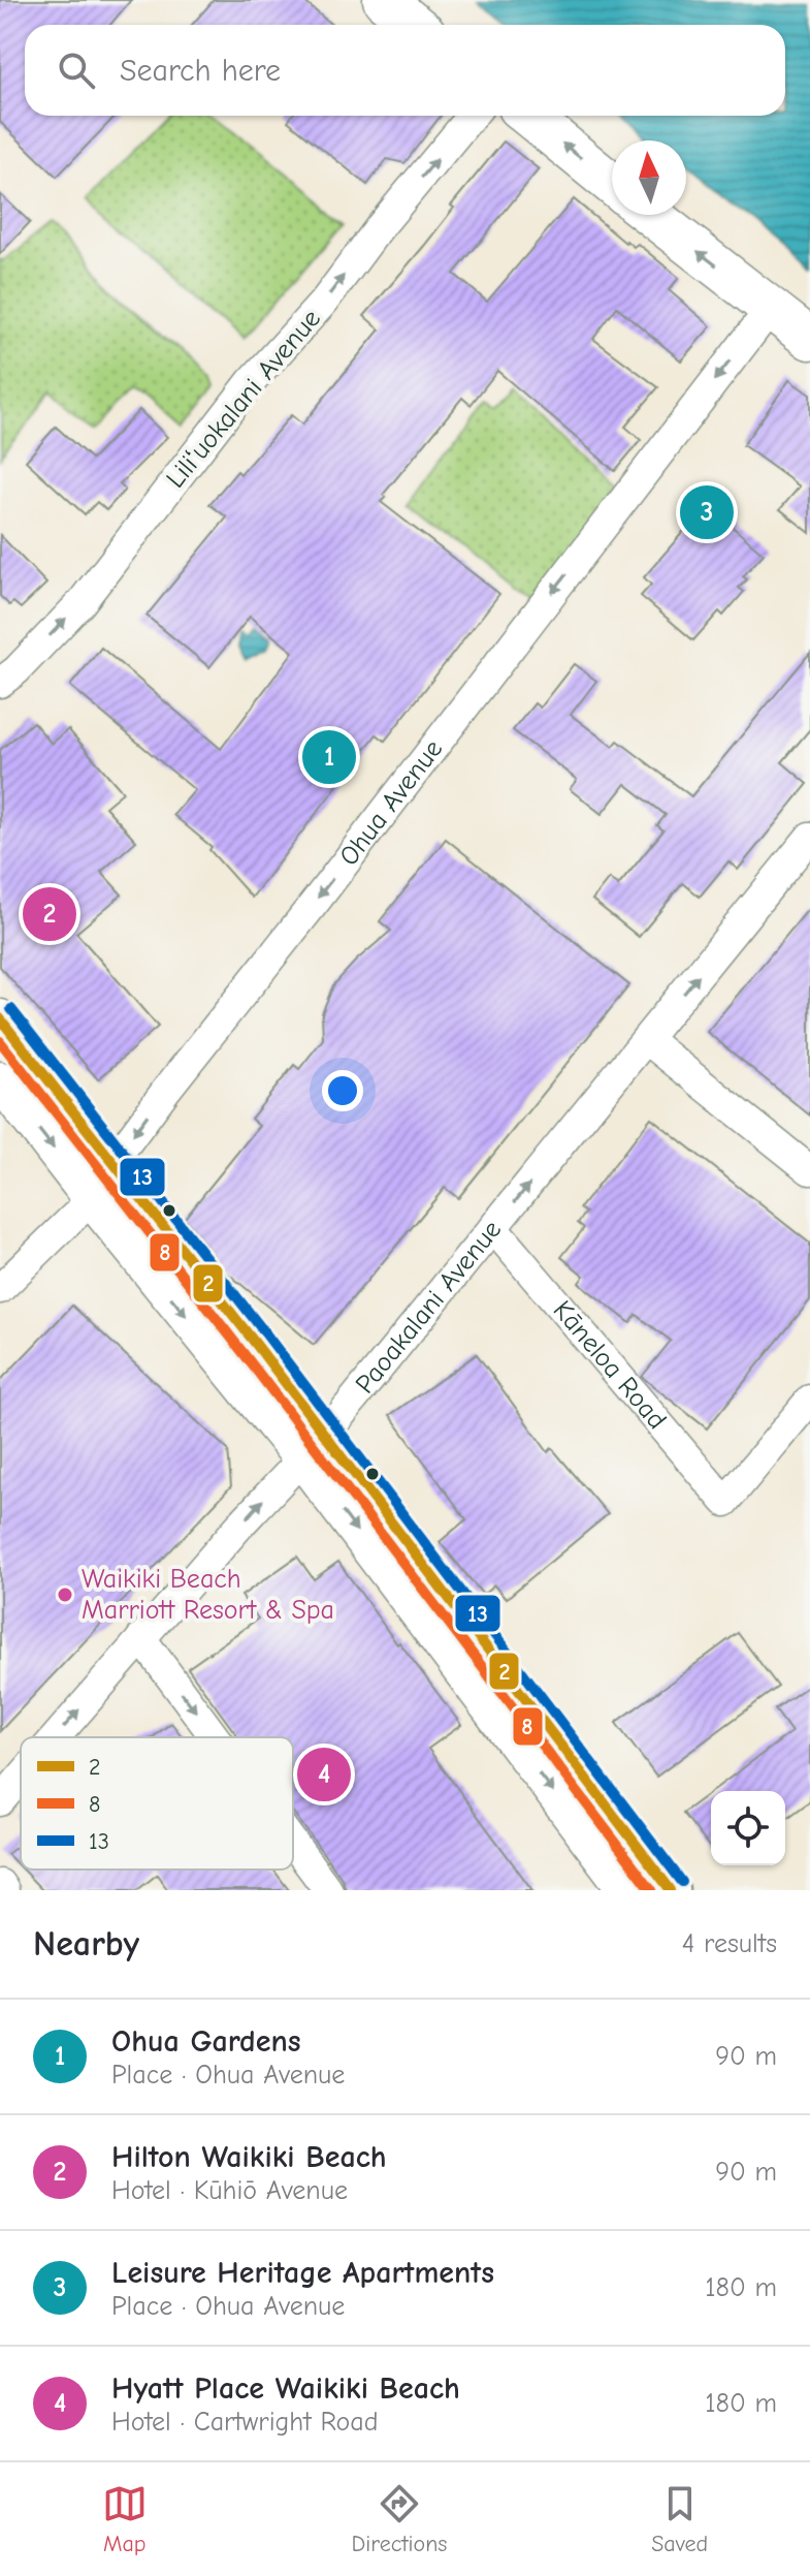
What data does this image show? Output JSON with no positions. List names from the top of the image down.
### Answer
{
  "streets": {
    "street": [
      "Liliʻuokalani Avenue",
      "Ohua Avenue",
      "Paoakalani Avenue",
      "Kāneloa Road"
    ]
  },
  "crossings": [
    ["Paoakalani Avenue", "Kāneloa Road"]
  ],
  "one_way": ["Liliʻuokalani Avenue", "Ohua Avenue", "Paoakalani Avenue"],
  "places": ["Waikiki Beach Marriott Resort & Spa"],
  "lines": ["transit line 13", "transit line 2", "transit line 8"],
  "legend": ["2", "8", "13"],
  "north": "top",
  "page": {
    "search": "Search here",
    "pins": [
      "3",
      "1",
      "2",
      "4"
    ],
    "heading": ["Nearby", "4 results"],
    "list": [
      {
        "mark": "1",
        "name": "Ohua Gardens",
        "note": "Place · Ohua Avenue",
        "value": "90 m"
      },
      {
        "mark": "2",
        "name": "Hilton Waikiki Beach",
        "note": "Hotel · Kūhiō Avenue",
        "value": "90 m"
      },
      {
        "mark": "3",
        "name": "Leisure Heritage Apartments",
        "note": "Place · Ohua Avenue",
        "value": "180 m"
      },
      {
        "mark": "4",
        "name": "Hyatt Place Waikiki Beach",
        "note": "Hotel · Cartwright Road",
        "value": "180 m"
      }
    ],
    "nav": ["Map", "Directions", "Saved"]
  }
}
